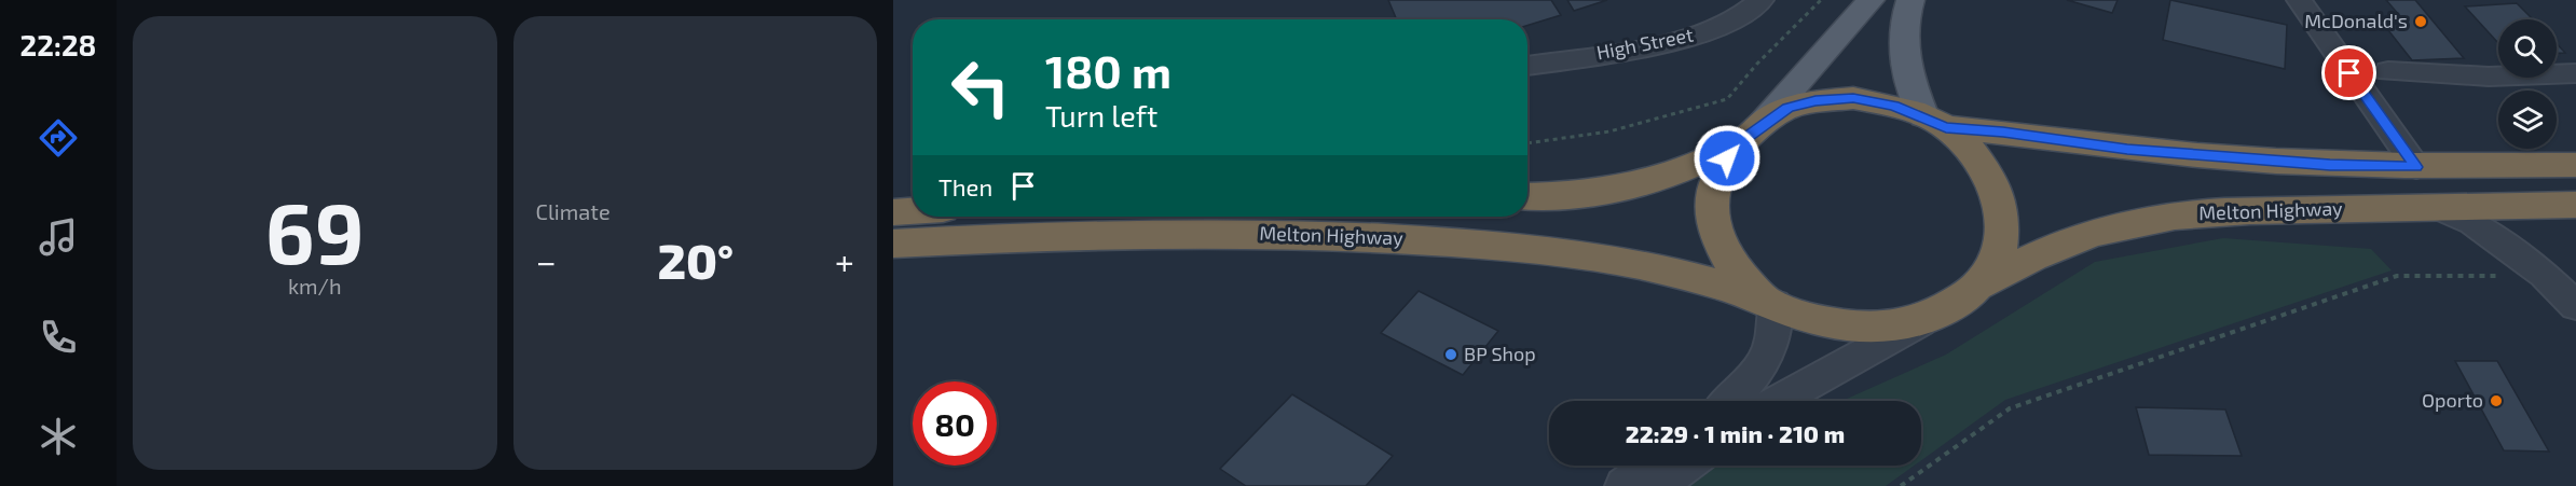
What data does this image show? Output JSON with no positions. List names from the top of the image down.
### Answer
{
  "streets": {
    "highway": ["Melton Highway"],
    "street": ["High Street"]
  },
  "places": ["McDonald's", "BP Shop", "Oporto"],
  "page": {
    "tabs": "22:28",
    "tile": [
      ["69", "km/h"],
      "Climate"
    ],
    "turn": ["180 m", "Turn left"],
    "then": "Then",
    "heat": ["−", "20°", "+"],
    "limit": "80",
    "trip": "22:29 · 1 min · 210 m"
  }
}
